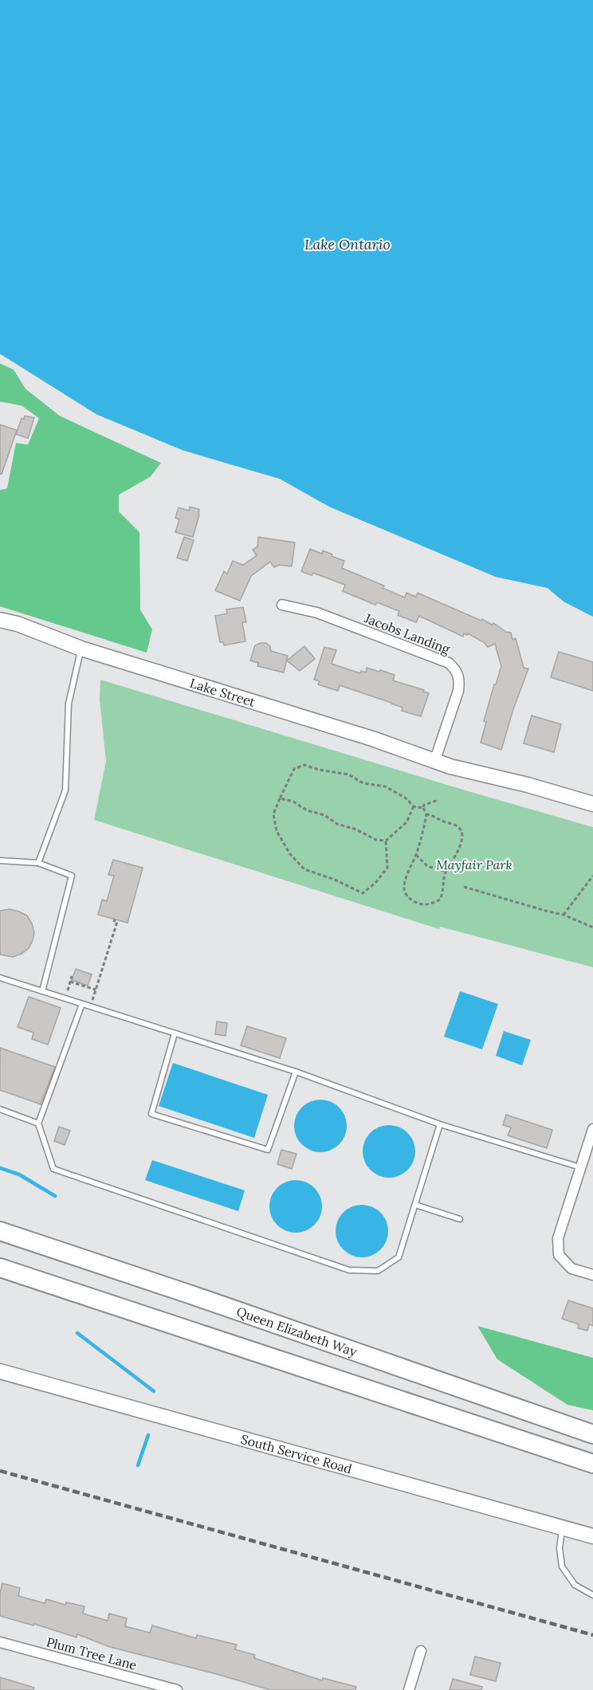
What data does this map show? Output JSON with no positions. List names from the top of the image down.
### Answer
{
  "streets": {
    "highway": ["Queen Elizabeth Way"],
    "street": [
      "Jacobs Landing",
      "Lake Street",
      "South Service Road",
      "Plum Tree Lane"
    ]
  },
  "crossings": [
    ["Jacobs Landing", "Lake Street"]
  ],
  "water": ["Lake Ontario"],
  "parks": ["Mayfair Park"]
}
